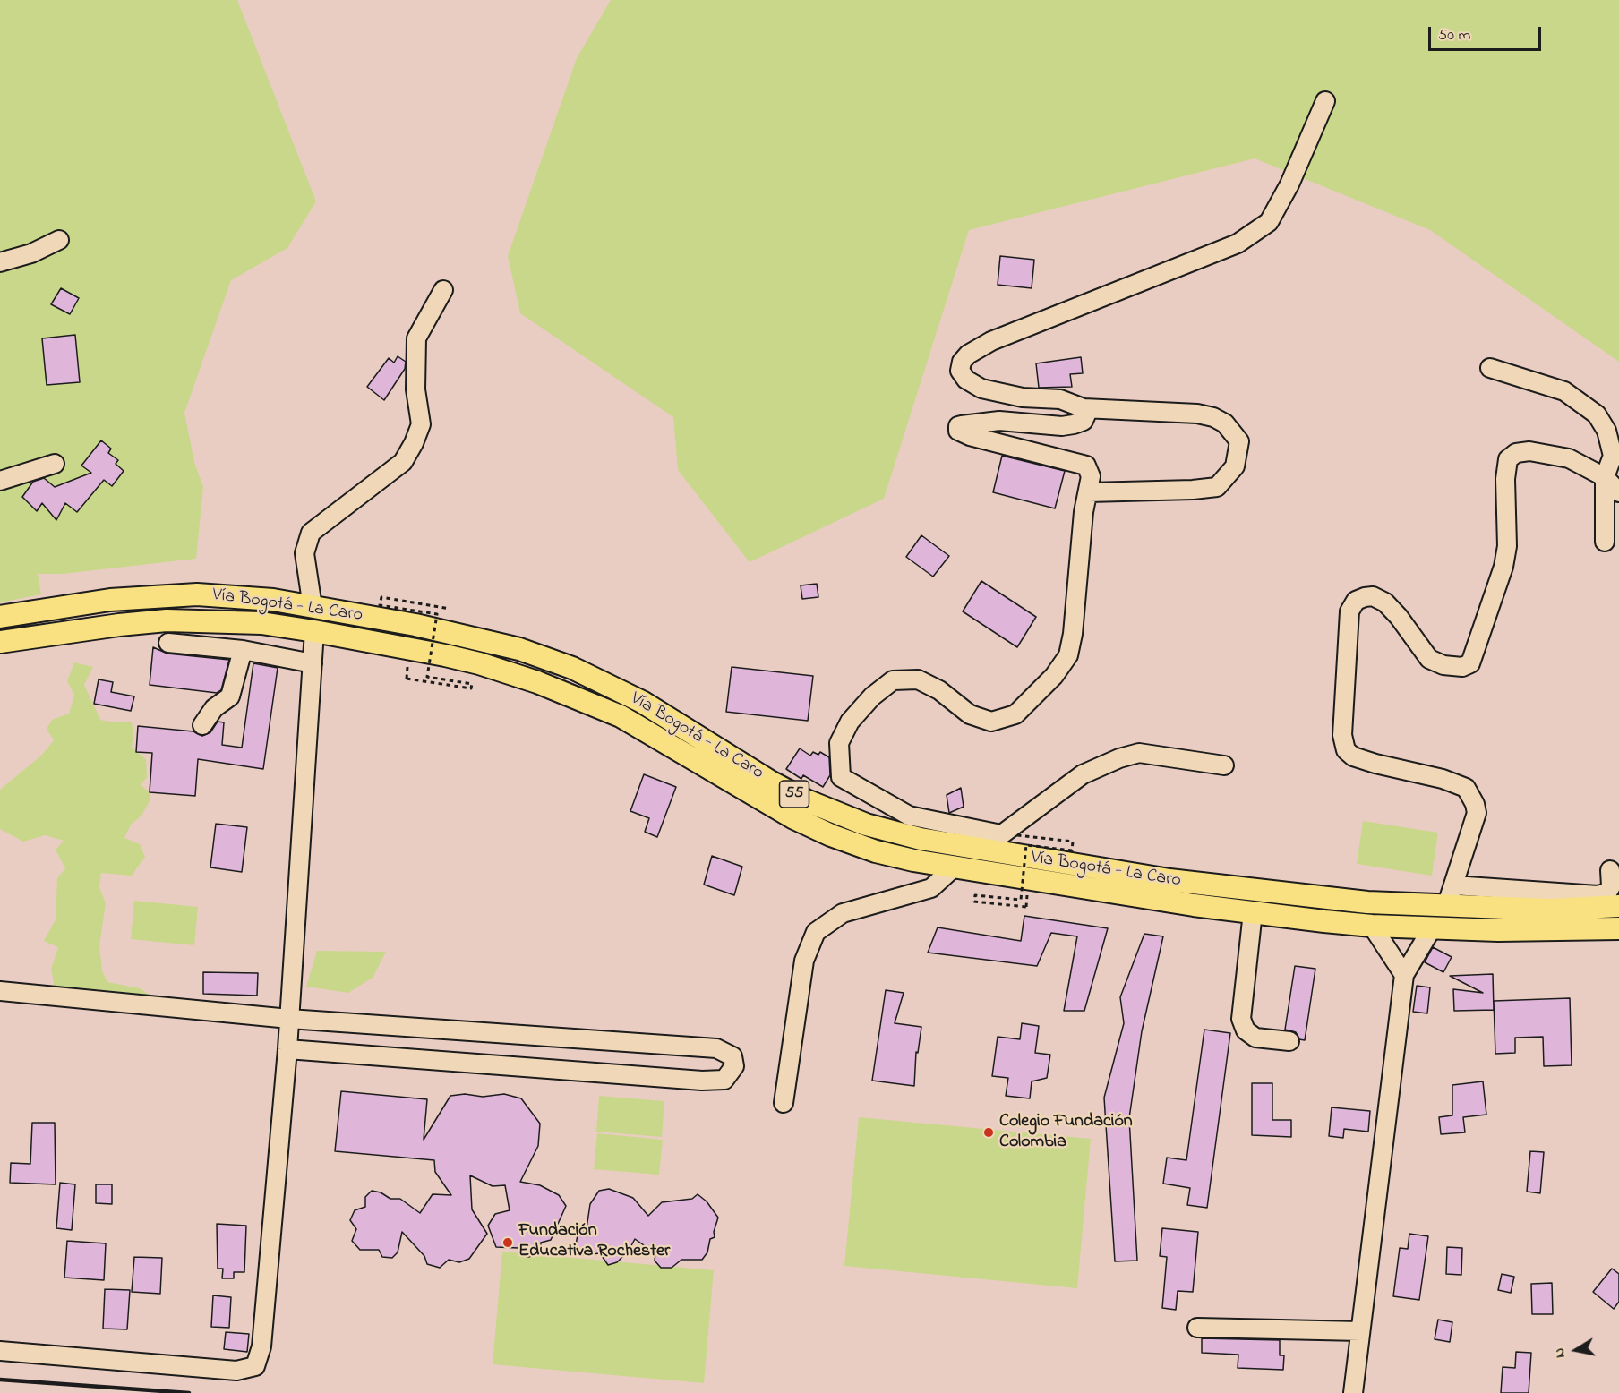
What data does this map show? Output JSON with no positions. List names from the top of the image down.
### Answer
{
  "streets": {
    "main road": ["Vía Bogotá - La Caro", "55"]
  },
  "places": ["Colegio Fundación Colombia", "Fundación Educativa Rochester"],
  "scale_bar": "50 m",
  "north": "left"
}
